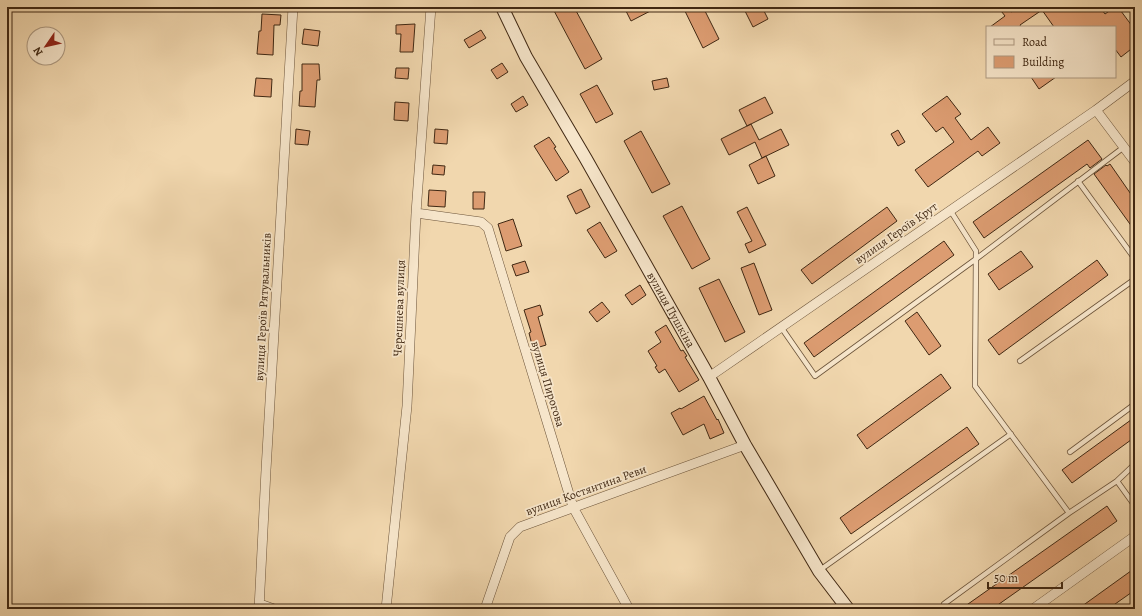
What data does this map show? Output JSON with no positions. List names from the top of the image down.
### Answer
{
  "streets": {
    "street": [
      "вулиця Героїв Крут",
      "вулиця Героїв Рятувальників",
      "Черешнева вулиця",
      "вулиця Пушкіна",
      "вулиця Пирогова",
      "вулиця Костянтина Реви"
    ]
  },
  "crossings": [
    ["вулиця Героїв Крут", "вулиця Пушкіна"],
    ["Черешнева вулиця", "вулиця Пирогова"],
    ["вулиця Пушкіна", "вулиця Костянтина Реви"],
    ["вулиця Пирогова", "вулиця Костянтина Реви"]
  ],
  "legend": ["Road", "Building"],
  "scale_bar": "50 m",
  "north": "bottom left"
}
